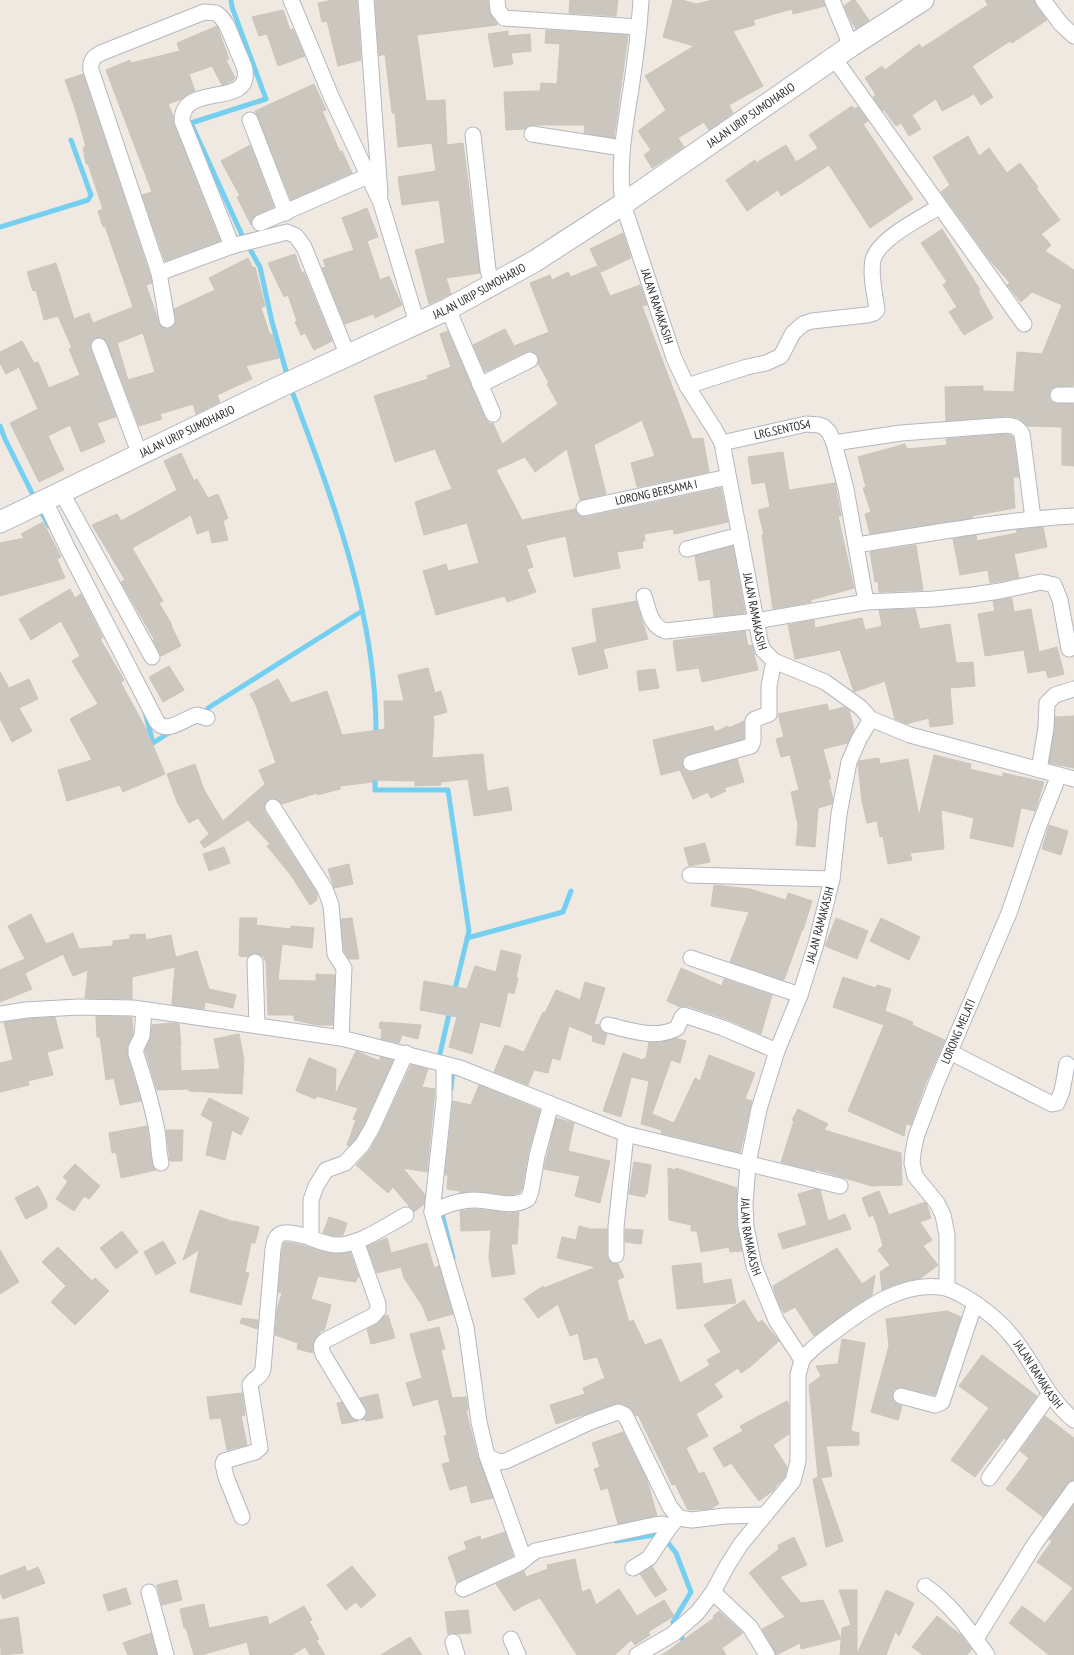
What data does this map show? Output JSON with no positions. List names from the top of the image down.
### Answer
{
  "streets": {
    "street": [
      "JALAN URIP SUMOHARJO",
      "JALAN RAMAKASIH",
      "LRG.SENTOSA",
      "LORONG BERSAMA I",
      "LORONG MELATI"
    ]
  },
  "crossings": [
    ["JALAN URIP SUMOHARJO", "JALAN RAMAKASIH"],
    ["JALAN RAMAKASIH", "LRG.SENTOSA"],
    ["JALAN RAMAKASIH", "LORONG BERSAMA I"],
    ["JALAN RAMAKASIH", "LORONG MELATI"]
  ]
}
